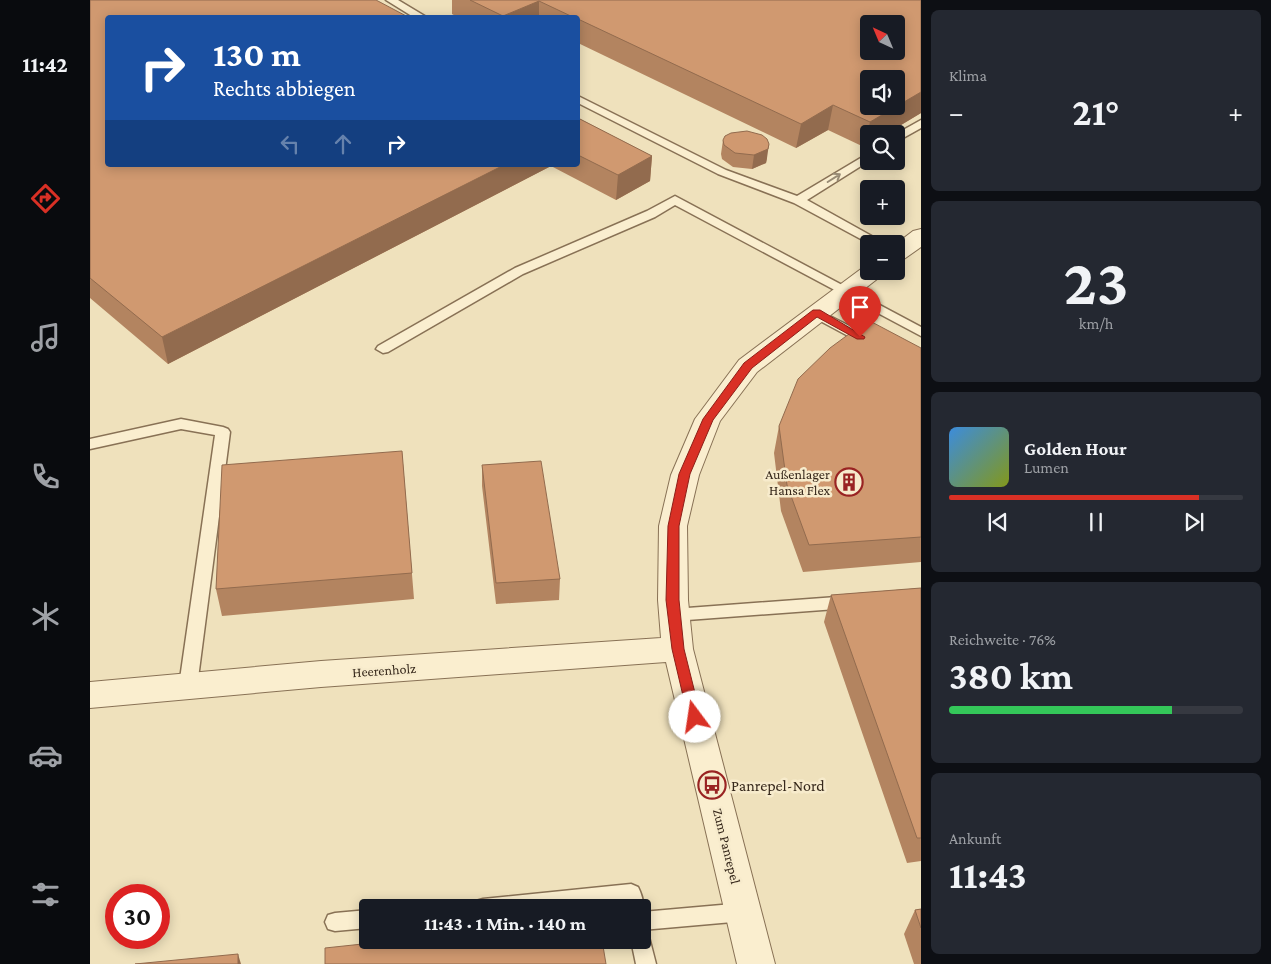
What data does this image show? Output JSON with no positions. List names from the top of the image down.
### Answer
{
  "streets": {
    "street": ["Heerenholz", "Zum Panrepel"]
  },
  "crossings": [
    ["Heerenholz", "Zum Panrepel"]
  ],
  "places": {
    "building": ["Außenlager Hansa Flex"],
    "bus stop": ["Panrepel-Nord"]
  },
  "north": "top left",
  "page": {
    "tabs": "11:42",
    "tile": [
      "Klima",
      ["23", "km/h"],
      ["Reichweite · 76%", "380 km"],
      ["Ankunft", "11:43"]
    ],
    "map_buttons": ["+", "−"],
    "turn": ["130 m", "Rechts abbiegen"],
    "heat": ["−", "21°", "+"],
    "song": ["Golden Hour", "Lumen"],
    "limit": "30",
    "trip": "11:43 · 1 Min. · 140 m"
  }
}
